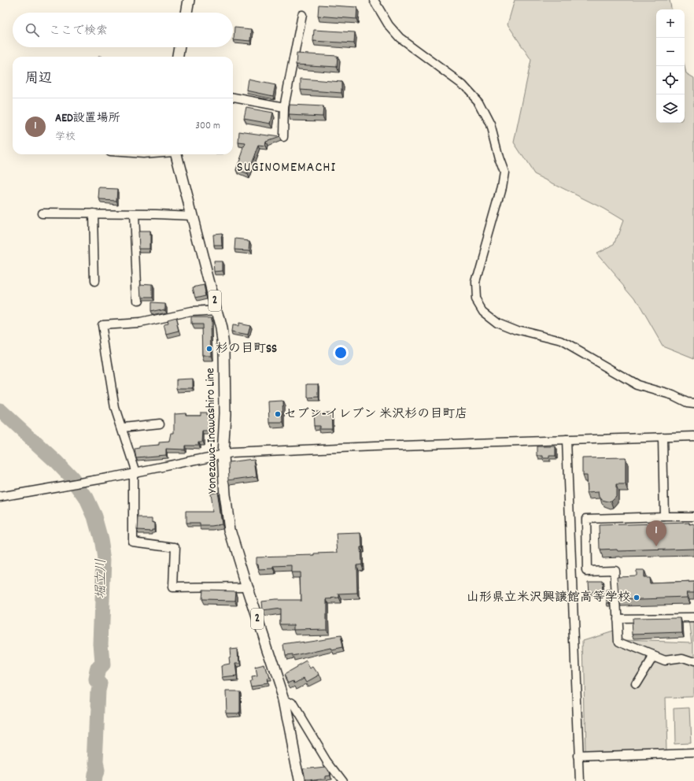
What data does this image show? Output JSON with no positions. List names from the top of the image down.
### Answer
{
  "streets": {
    "main road": ["2", "Yonezawa-Inawashiro Line"]
  },
  "districts": ["SUGINOMEMACHI"],
  "water": ["堀立川"],
  "places": ["杉の目町SS", "セブン-イレブン 米沢杉の目町店", "山形県立米沢興譲館高等学校"],
  "page": {
    "map_buttons": ["+", "−"],
    "search": "ここで検索",
    "heading": "周辺",
    "list": [
      {
        "mark": "1",
        "name": "AED設置場所",
        "note": "学校",
        "value": "300 m"
      }
    ],
    "pins": "1"
  }
}
